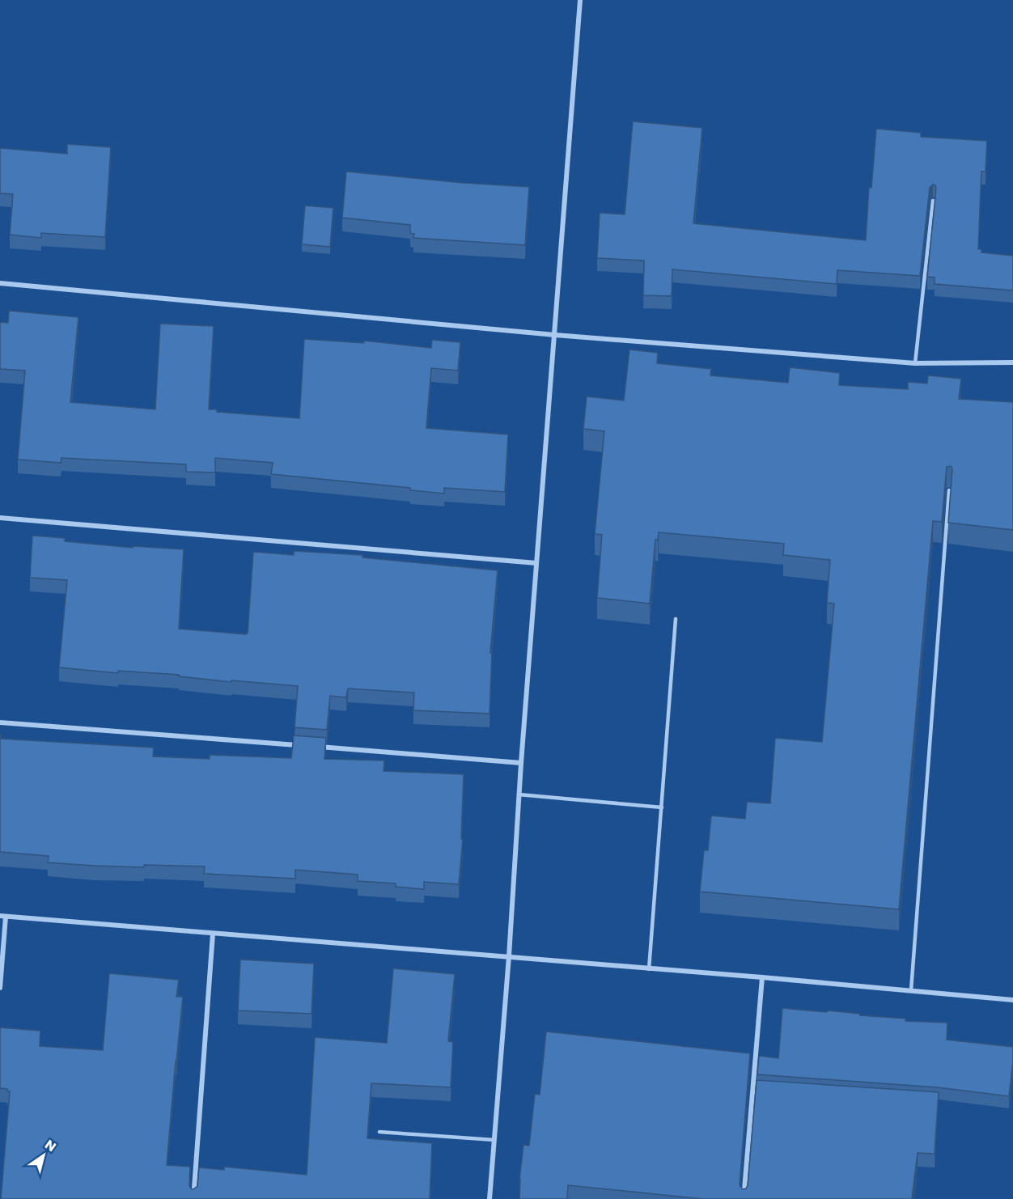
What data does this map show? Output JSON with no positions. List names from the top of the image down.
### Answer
{
  "north": "top right"
}
